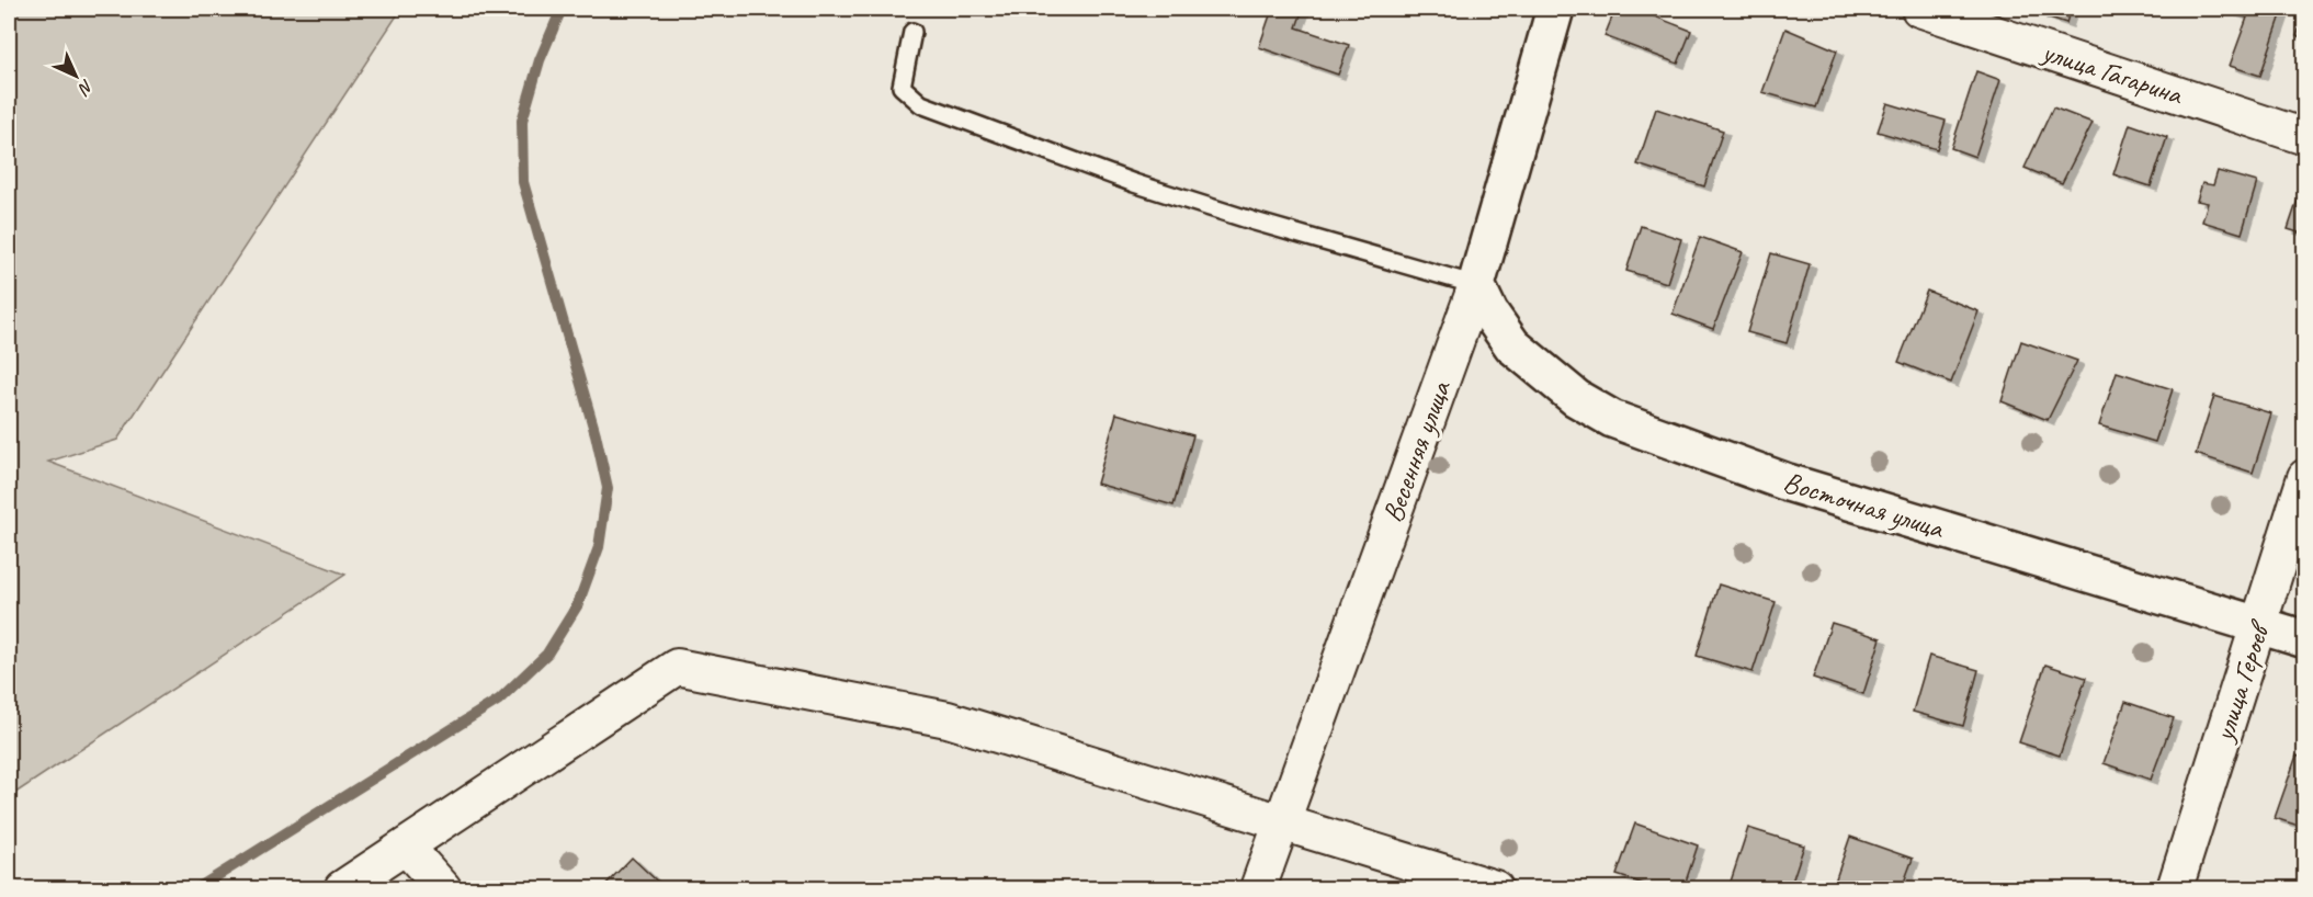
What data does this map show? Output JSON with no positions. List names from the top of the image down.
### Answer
{
  "streets": {
    "street": [
      "улица Гагарина",
      "Весенняя улица",
      "Восточная улица",
      "улица Героев"
    ]
  },
  "crossings": [
    ["Весенняя улица", "Восточная улица"],
    ["Восточная улица", "улица Героев"]
  ],
  "north": "bottom right"
}
